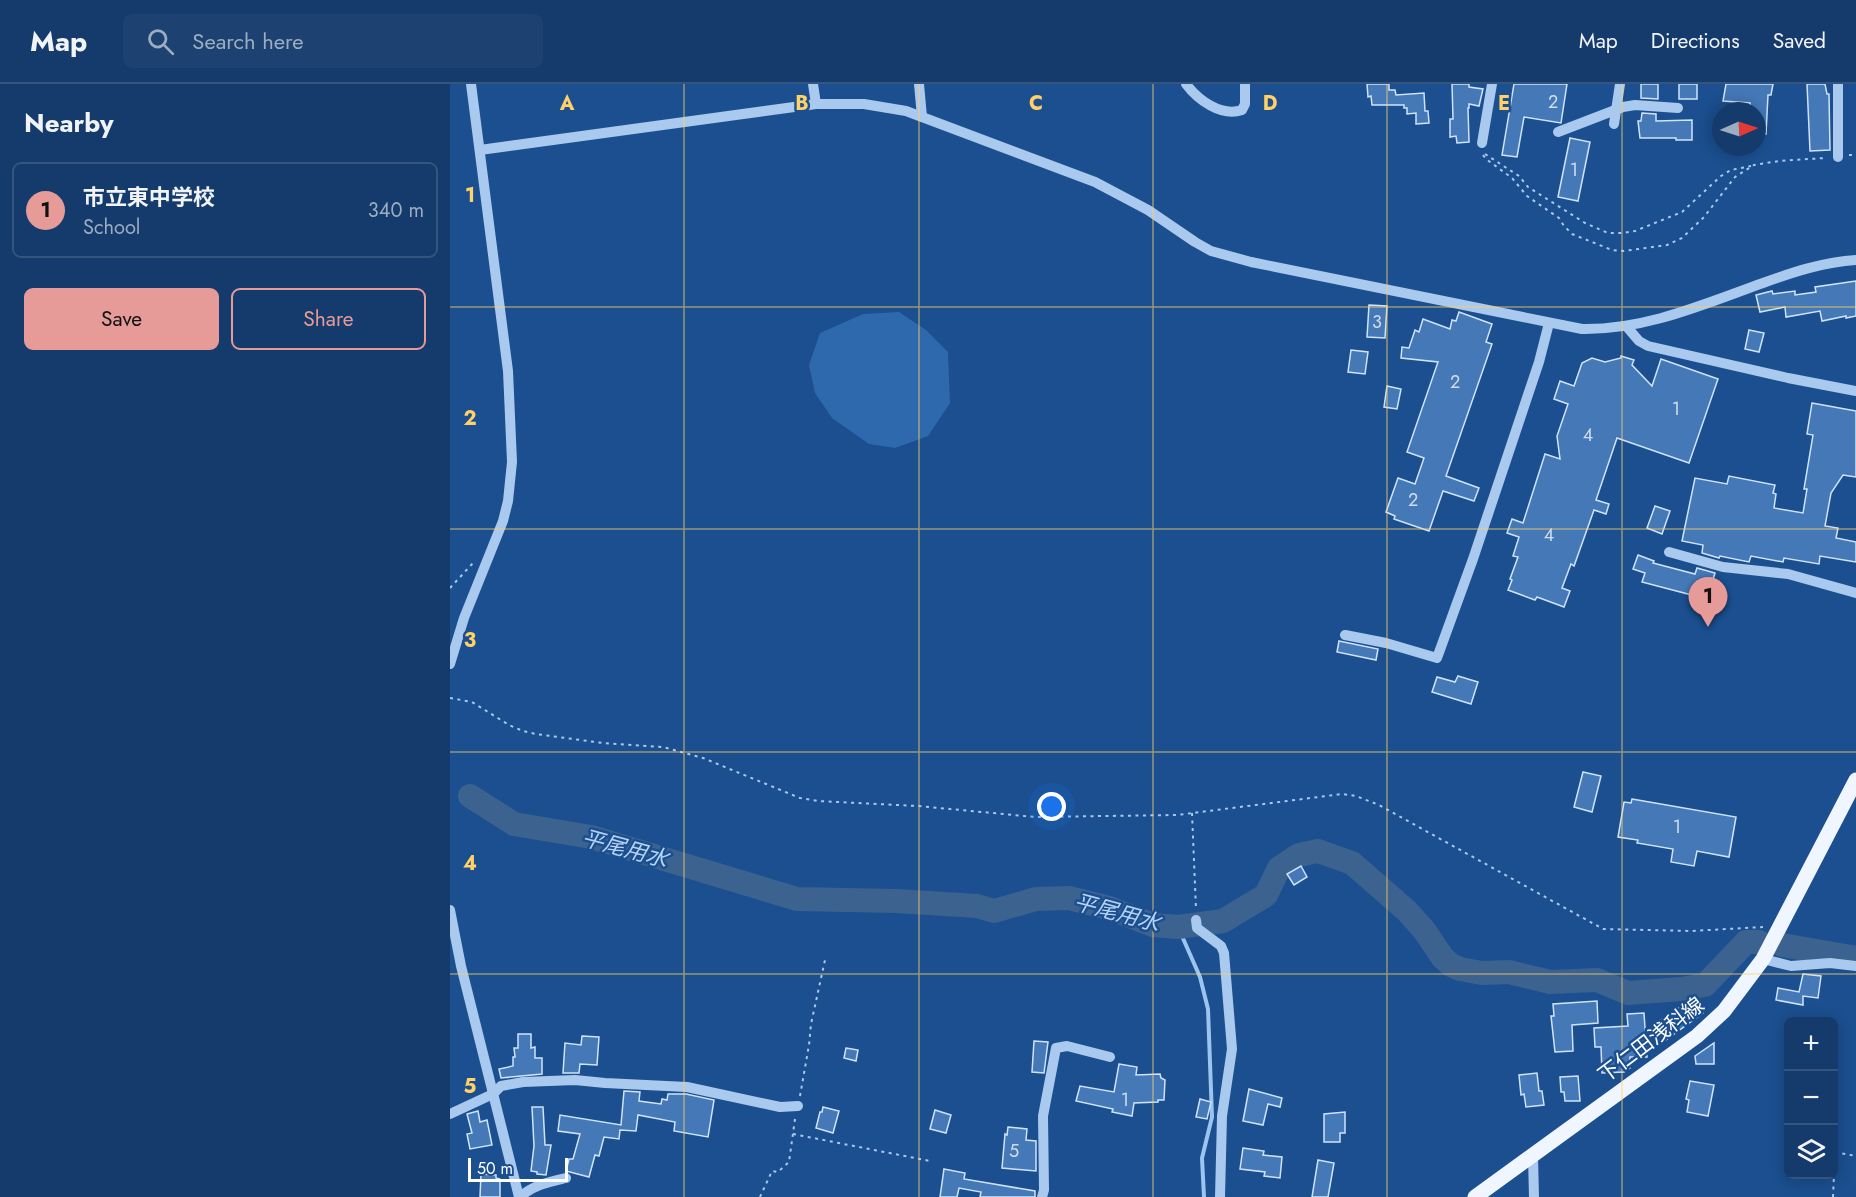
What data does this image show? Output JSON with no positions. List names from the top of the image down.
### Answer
{
  "streets": {
    "main road": ["下仁田浅科線"]
  },
  "water": ["平尾用水"],
  "house_numbers": [
    "2",
    "1",
    "3",
    "2",
    "1",
    "4",
    "2",
    "4",
    "1",
    "1",
    "5"
  ],
  "scale_bar": "50 m",
  "north": "right",
  "page": {
    "header": "Map",
    "search": "Search here",
    "nav": ["Map", "Directions", "Saved"],
    "heading": "Nearby",
    "list": [
      {
        "mark": "1",
        "name": "市立東中学校",
        "note": "School",
        "value": "340 m"
      }
    ],
    "buttons": ["Save", "Share"],
    "pins": "1",
    "map_buttons": ["+", "−"],
    "scale": "50 m"
  },
  "grid": {
    "columns": [
      "A",
      "B",
      "C",
      "D",
      "E"
    ],
    "rows": [
      "1",
      "2",
      "3",
      "4",
      "5"
    ]
  }
}
